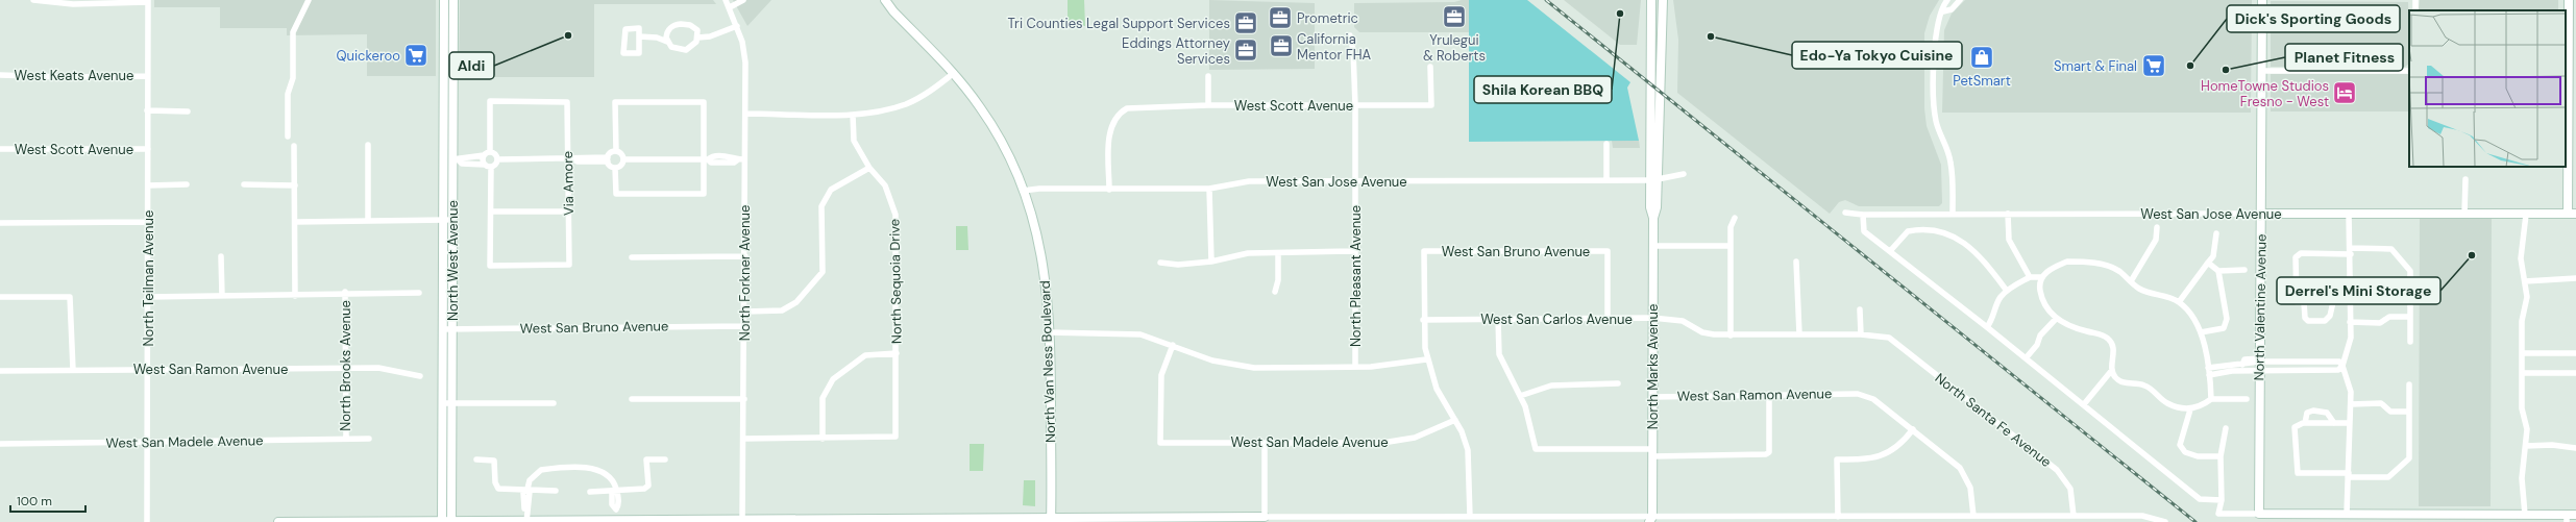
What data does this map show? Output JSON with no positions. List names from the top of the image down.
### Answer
{
  "streets": {
    "street": [
      "West Keats Avenue",
      "West Scott Avenue",
      "West San Jose Avenue",
      "Via Amore",
      "West San Bruno Avenue",
      "North West Avenue",
      "North Forkner Avenue",
      "North Pleasant Avenue",
      "North Teilman Avenue",
      "North Sequoia Drive",
      "North Valentine Avenue",
      "West San Carlos Avenue",
      "North Van Ness Boulevard",
      "North Brooks Avenue",
      "North Marks Avenue",
      "West San Ramon Avenue",
      "North Santa Fe Avenue",
      "West San Madele Avenue"
    ]
  },
  "crossings": [
    ["West Keats Avenue", "North Teilman Avenue"],
    ["West Scott Avenue", "West San Jose Avenue"],
    ["West Scott Avenue", "North Pleasant Avenue"],
    ["West Scott Avenue", "North Teilman Avenue"],
    ["West San Jose Avenue", "North Pleasant Avenue"],
    ["West San Jose Avenue", "North Valentine Avenue"],
    ["West San Jose Avenue", "North Van Ness Boulevard"],
    ["West San Jose Avenue", "North Marks Avenue"],
    ["West San Bruno Avenue", "North West Avenue"],
    ["West San Bruno Avenue", "North Forkner Avenue"],
    ["West San Bruno Avenue", "West San Carlos Avenue"],
    ["North Teilman Avenue", "West San Ramon Avenue"],
    ["North Teilman Avenue", "West San Madele Avenue"],
    ["West San Carlos Avenue", "North Marks Avenue"],
    ["West San Carlos Avenue", "North Santa Fe Avenue"],
    ["North Brooks Avenue", "West San Ramon Avenue"],
    ["North Brooks Avenue", "West San Madele Avenue"],
    ["North Marks Avenue", "West San Ramon Avenue"]
  ],
  "places": {
    "other": [
      "Shila Korean BBQ",
      "Aldi",
      "Edo-Ya Tokyo Cuisine",
      "Dick's Sporting Goods",
      "Planet Fitness",
      "Derrel's Mini Storage"
    ],
    "office": [
      "Yrulegui & Roberts",
      "Prometric",
      "Tri Counties Legal Support Services",
      "California Mentor FHA",
      "Eddings Attorney Services"
    ],
    "supermarket": ["Quickeroo", "Smart & Final"],
    "shop": ["PetSmart"],
    "hotel": ["HomeTowne Studios Fresno - West"]
  },
  "scale_bar": "100 m"
}
